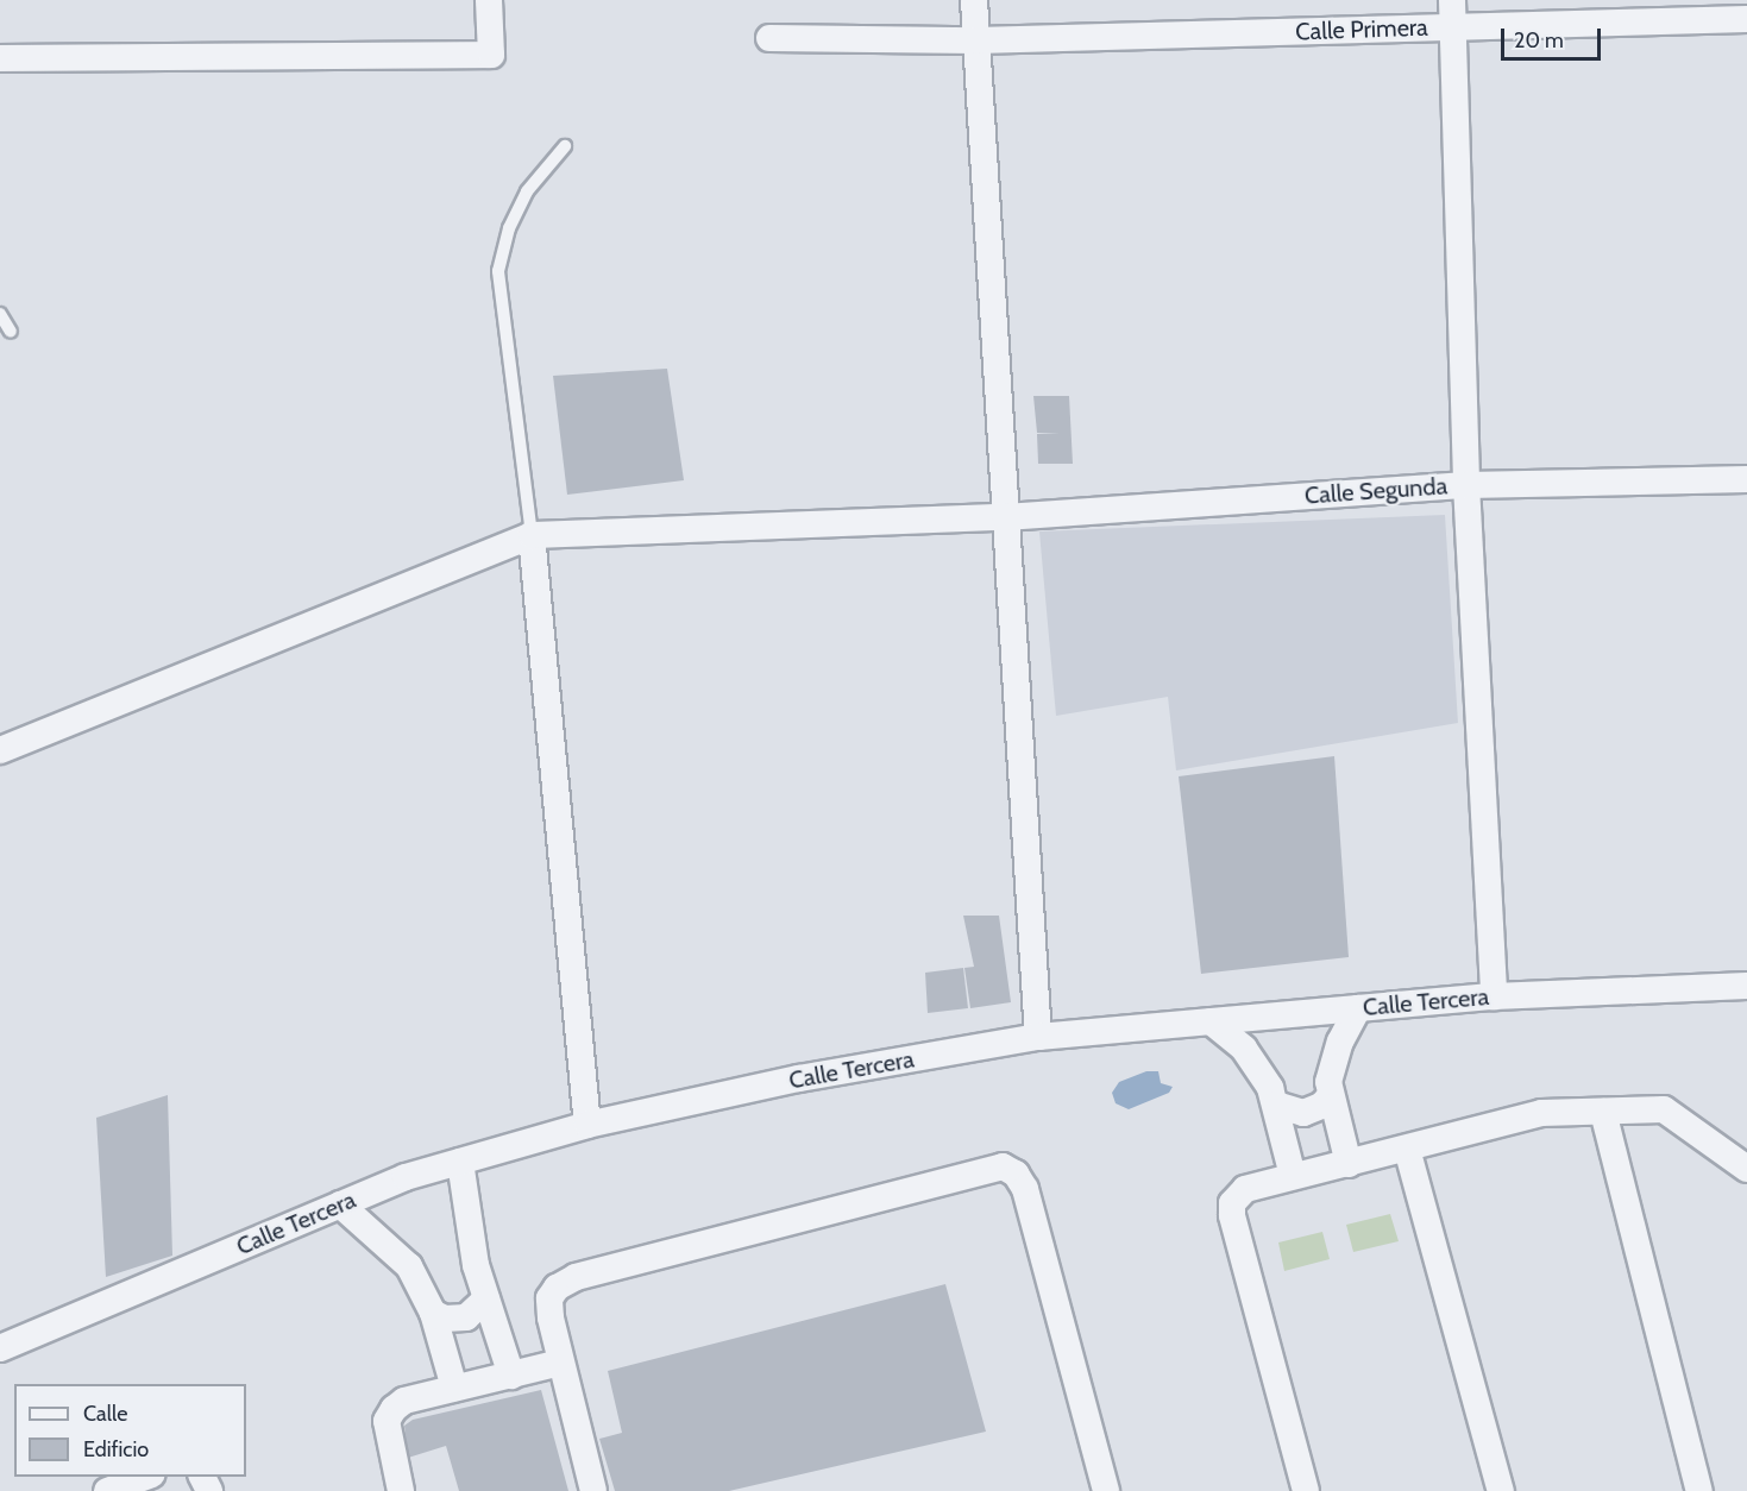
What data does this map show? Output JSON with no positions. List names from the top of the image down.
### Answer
{
  "streets": {
    "street": ["Calle Primera", "Calle Segunda", "Calle Tercera"]
  },
  "legend": ["Calle", "Edificio"],
  "scale_bar": "20 m"
}
